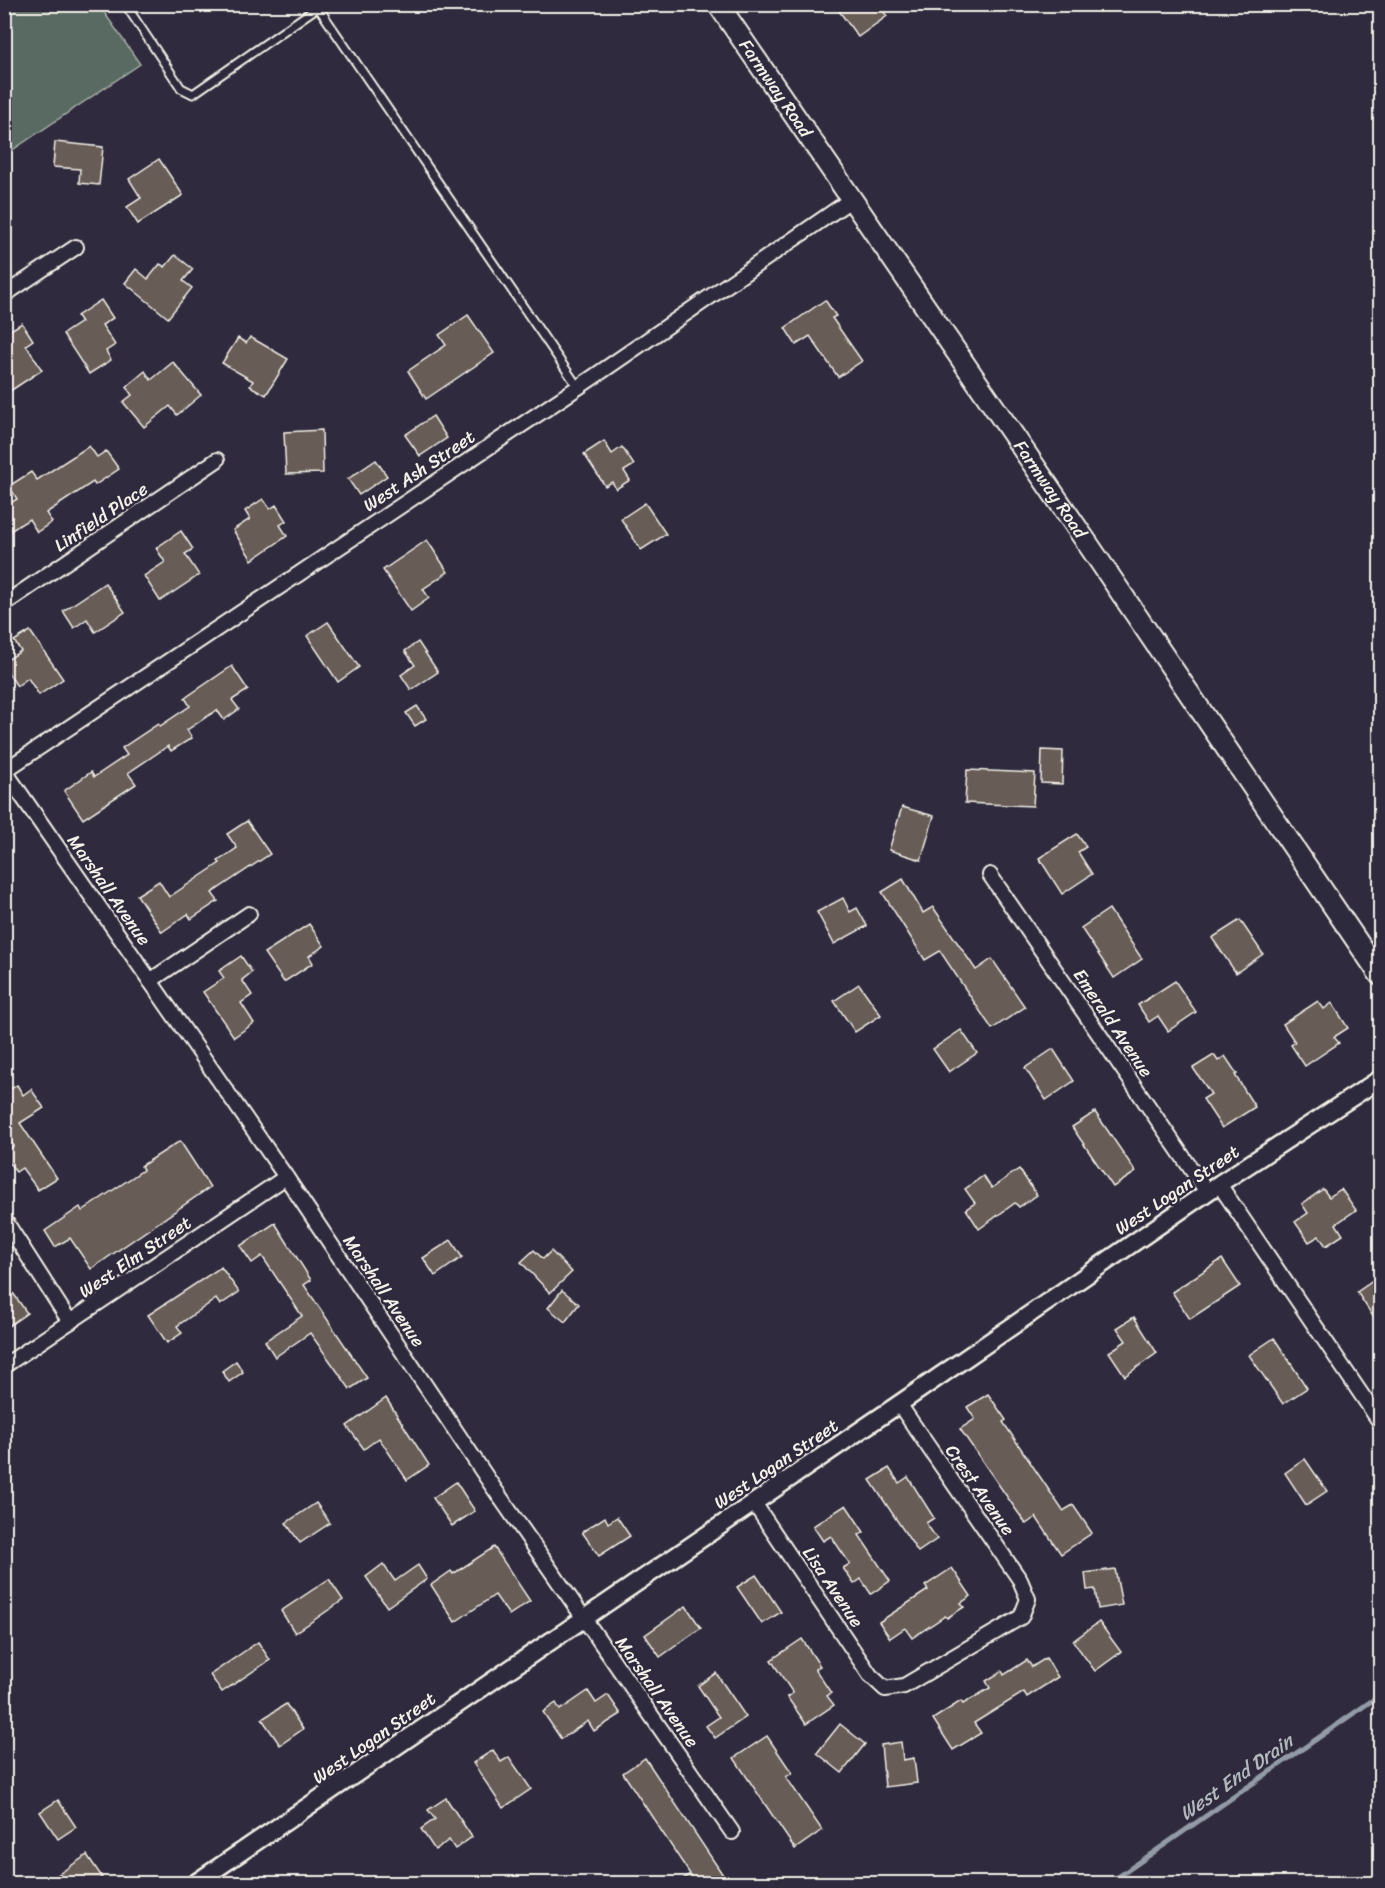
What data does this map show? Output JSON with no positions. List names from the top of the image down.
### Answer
{
  "streets": {
    "main road": ["Farmway Road"],
    "street": [
      "West Ash Street",
      "Linfield Place",
      "Marshall Avenue",
      "Emerald Avenue",
      "West Logan Street",
      "West Elm Street",
      "Crest Avenue",
      "Lisa Avenue"
    ]
  },
  "crossings": [
    ["Farmway Road", "West Ash Street"],
    ["West Ash Street", "Marshall Avenue"],
    ["Marshall Avenue", "West Logan Street"],
    ["Marshall Avenue", "West Elm Street"],
    ["Emerald Avenue", "West Logan Street"],
    ["West Logan Street", "Crest Avenue"],
    ["West Logan Street", "Lisa Avenue"],
    ["Crest Avenue", "Lisa Avenue"]
  ],
  "water": ["West End Drain"]
}
